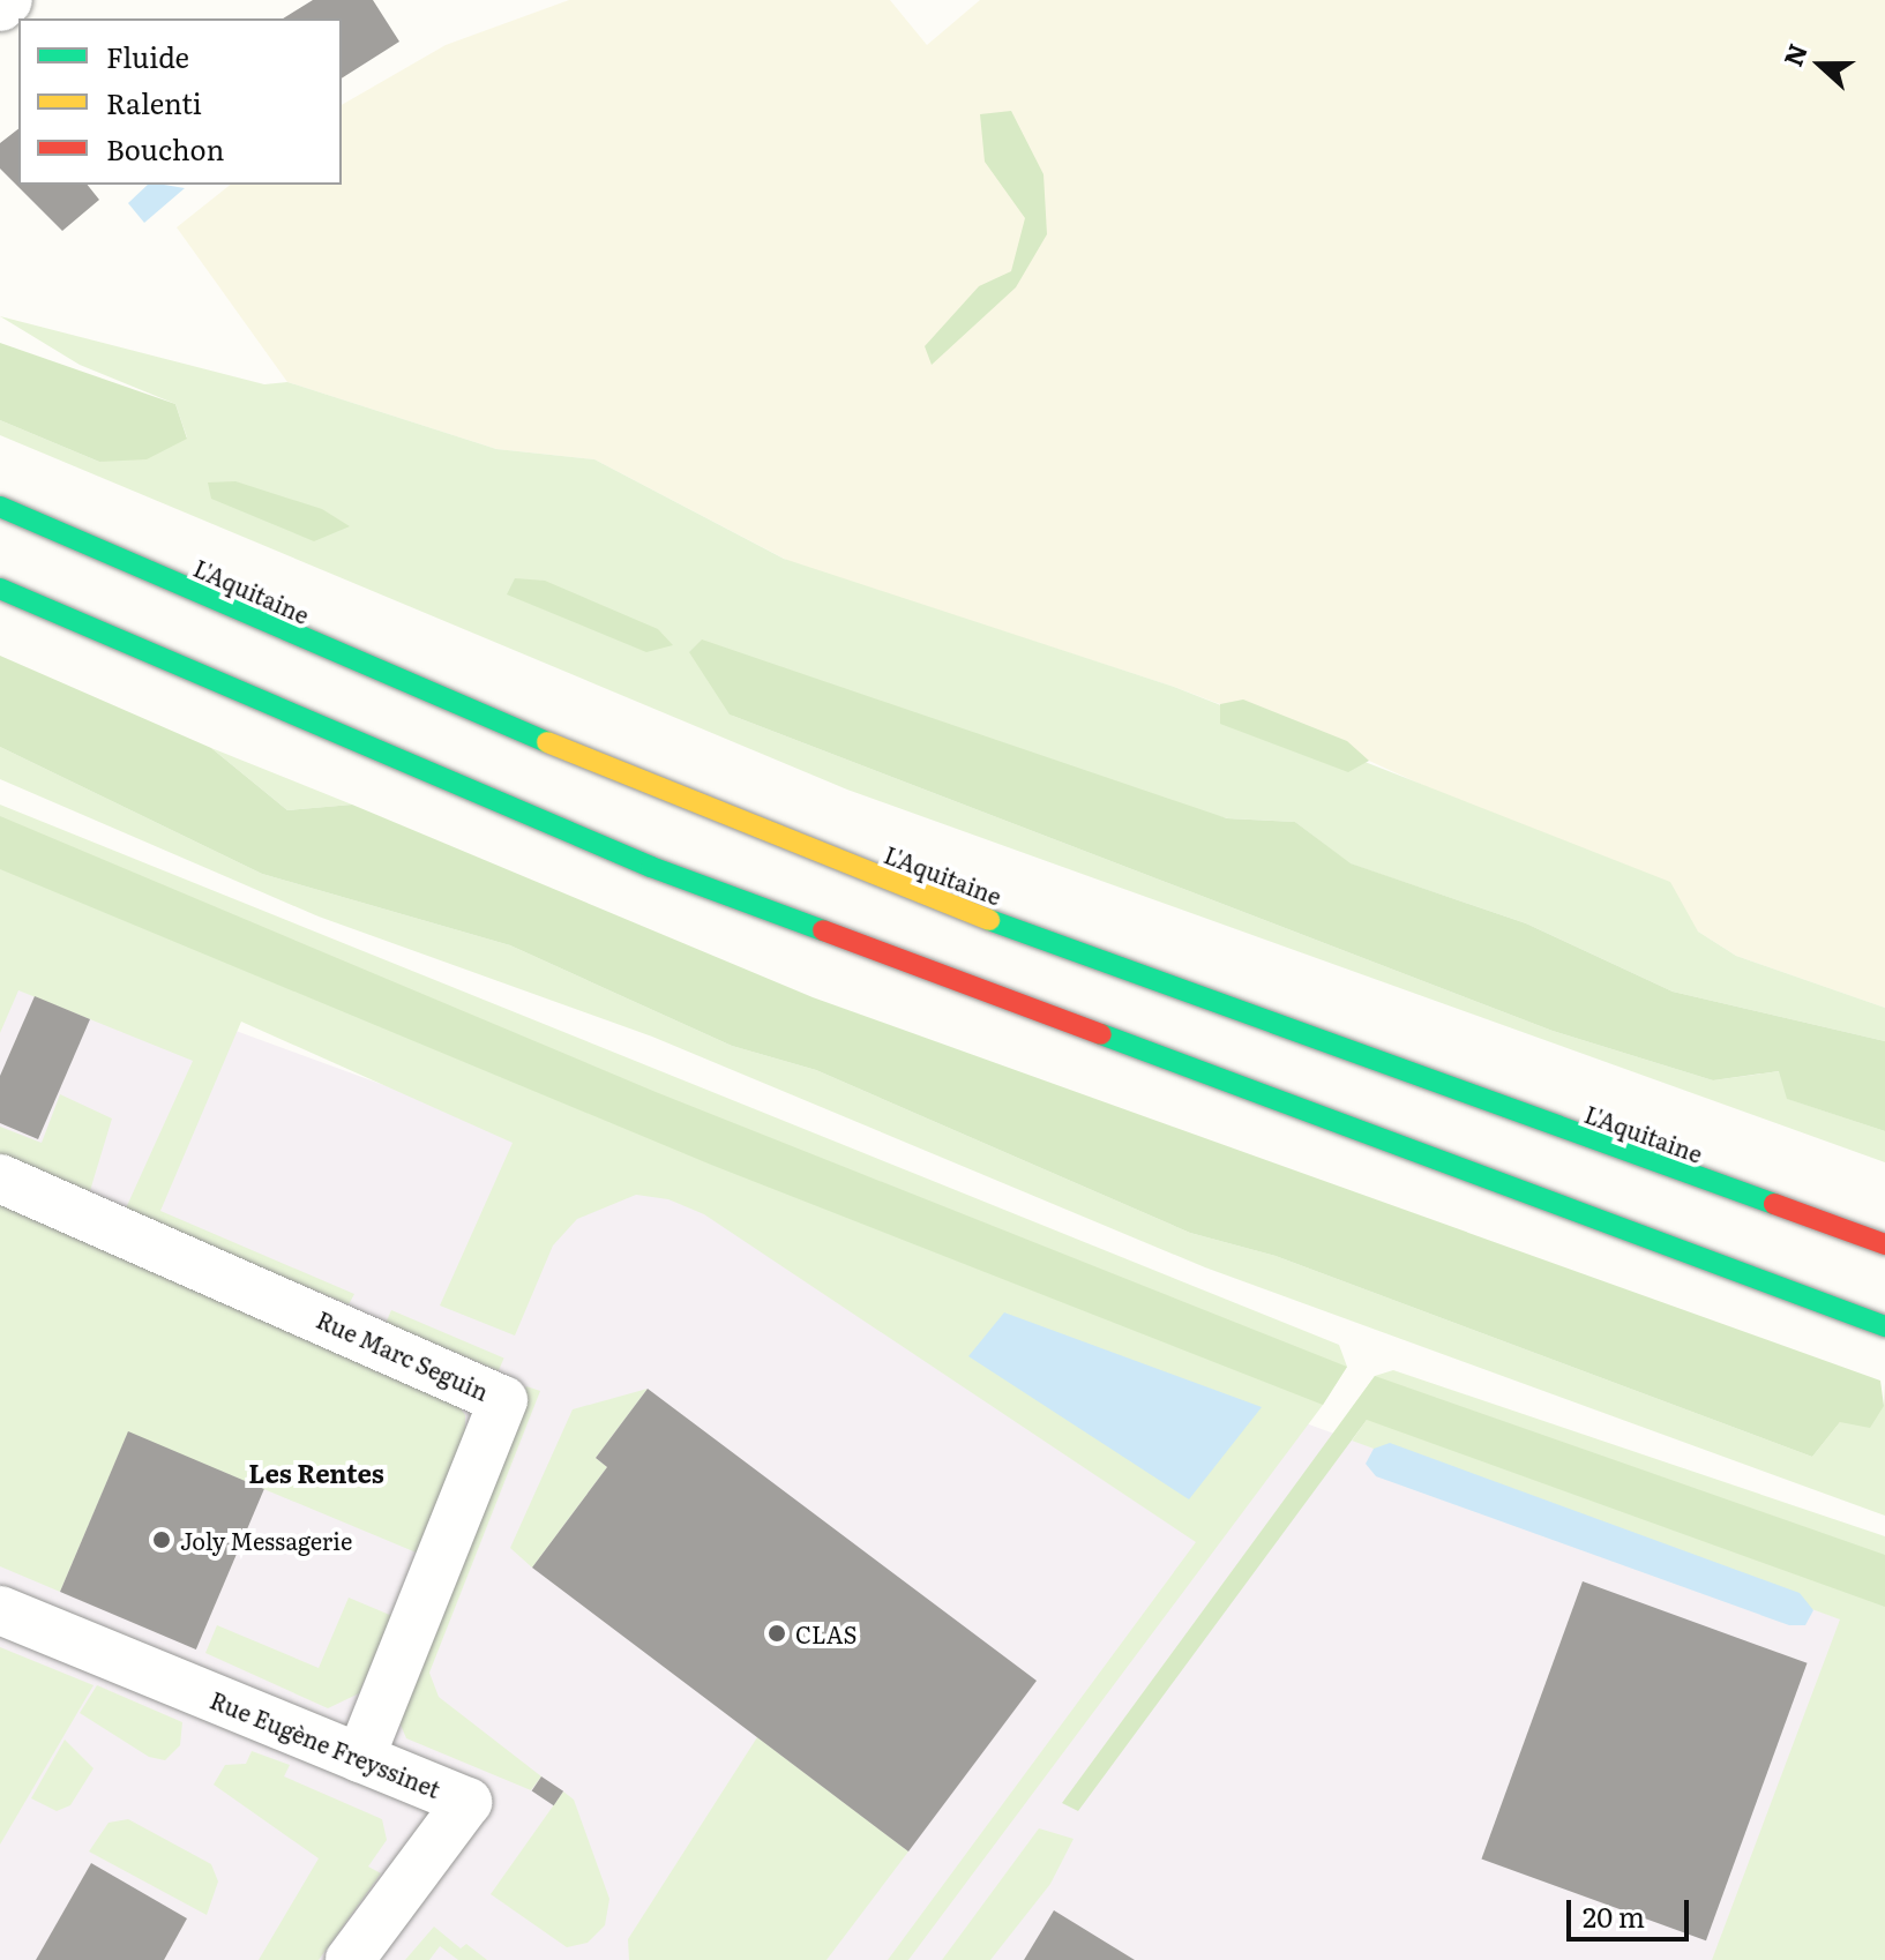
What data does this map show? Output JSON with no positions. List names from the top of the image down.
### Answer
{
  "streets": {
    "highway": ["L'Aquitaine"],
    "street": ["Rue Marc Seguin", "Rue Eugène Freyssinet"]
  },
  "crossings": [
    ["Rue Marc Seguin", "Rue Eugène Freyssinet"]
  ],
  "districts": ["Les Rentes"],
  "places": ["Joly Messagerie", "CLAS"],
  "legend": ["Fluide", "Ralenti", "Bouchon"],
  "scale_bar": "20 m",
  "north": "left"
}
